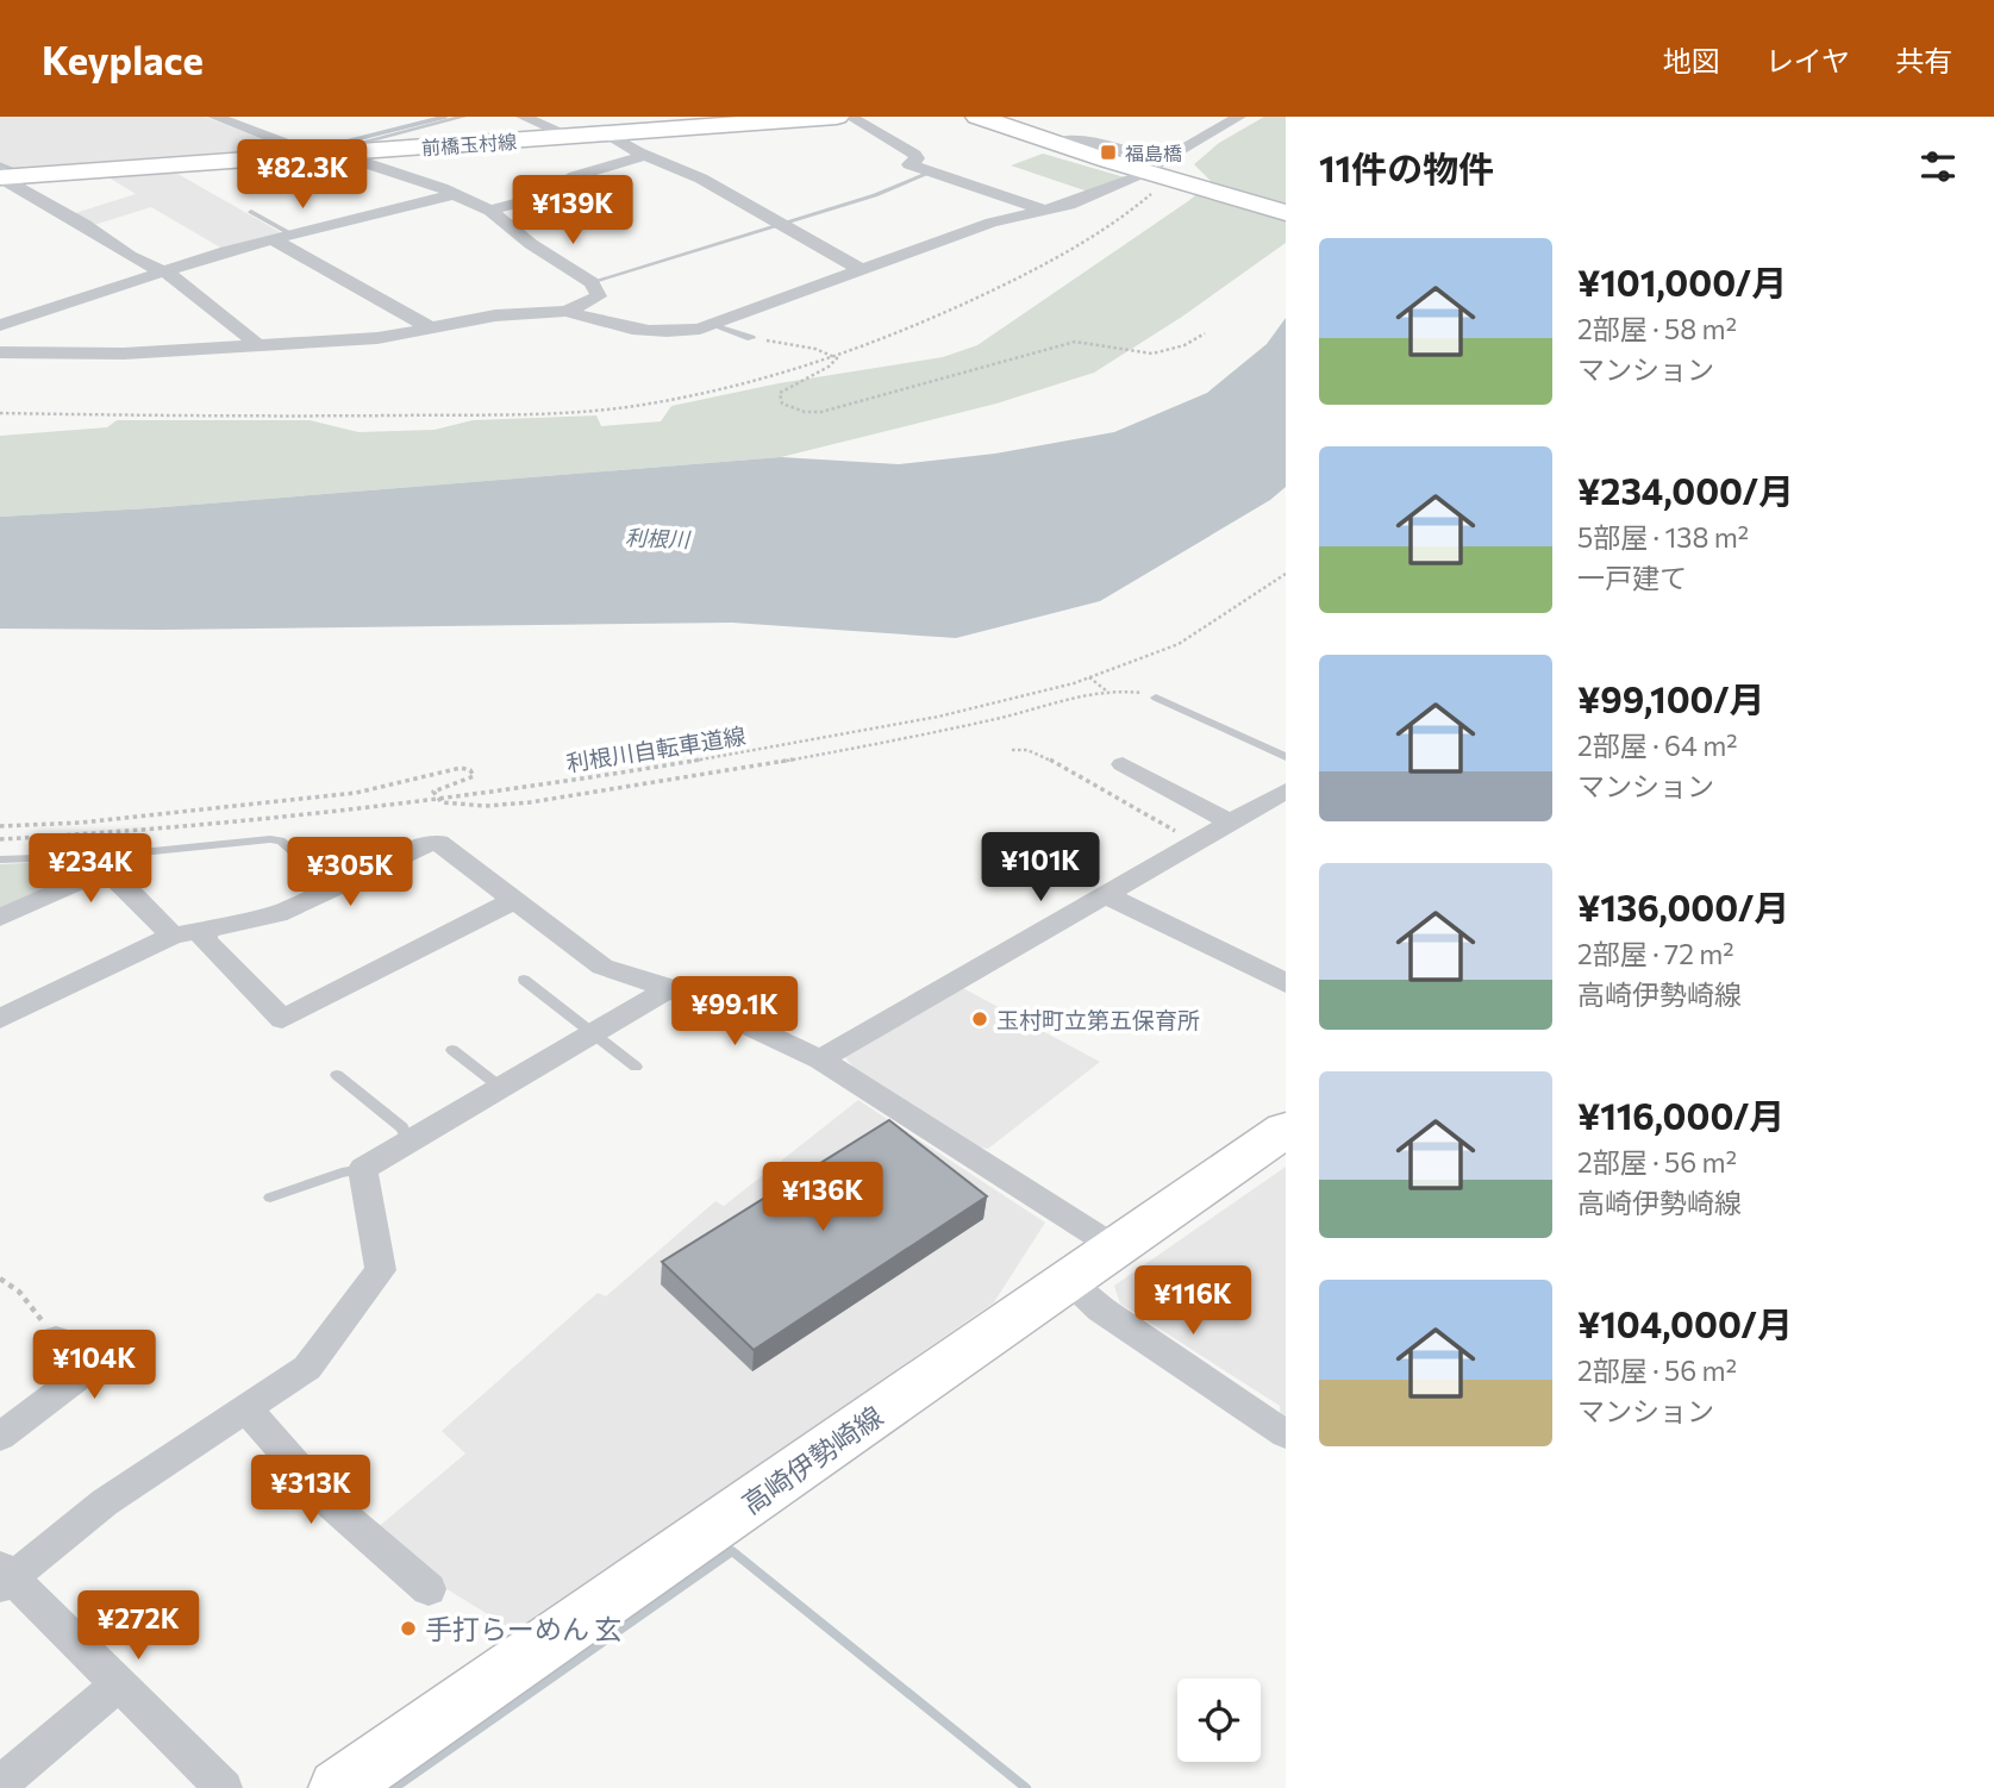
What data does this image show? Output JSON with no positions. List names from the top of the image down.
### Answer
{
  "streets": {
    "main road": ["前橋玉村線", "高崎伊勢崎線"],
    "path": ["利根川自転車道線"]
  },
  "water": ["利根川"],
  "places": {
    "transit": ["福島橋"],
    "other": ["玉村町立第五保育所", "手打らーめん 玄"]
  },
  "page": {
    "header": "Keyplace",
    "nav": ["地図", "レイヤ", "共有"],
    "heading": "11件の物件",
    "price": [
      "¥82.3K",
      "¥139K",
      "¥101K",
      "¥234K",
      "¥305K",
      "¥99.1K",
      "¥136K",
      "¥116K",
      "¥104K",
      "¥313K",
      "¥272K"
    ],
    "list": [
      {
        "name": "¥101,000/月",
        "note": "2部屋 · 58 m² · マンション"
      },
      {
        "name": "¥234,000/月",
        "note": "5部屋 · 138 m² · 一戸建て"
      },
      {
        "name": "¥99,100/月",
        "note": "2部屋 · 64 m² · マンション"
      },
      {
        "name": "¥136,000/月",
        "note": "2部屋 · 72 m² · 高崎伊勢崎線"
      },
      {
        "name": "¥116,000/月",
        "note": "2部屋 · 56 m² · 高崎伊勢崎線"
      },
      {
        "name": "¥104,000/月",
        "note": "2部屋 · 56 m² · マンション"
      }
    ]
  }
}
